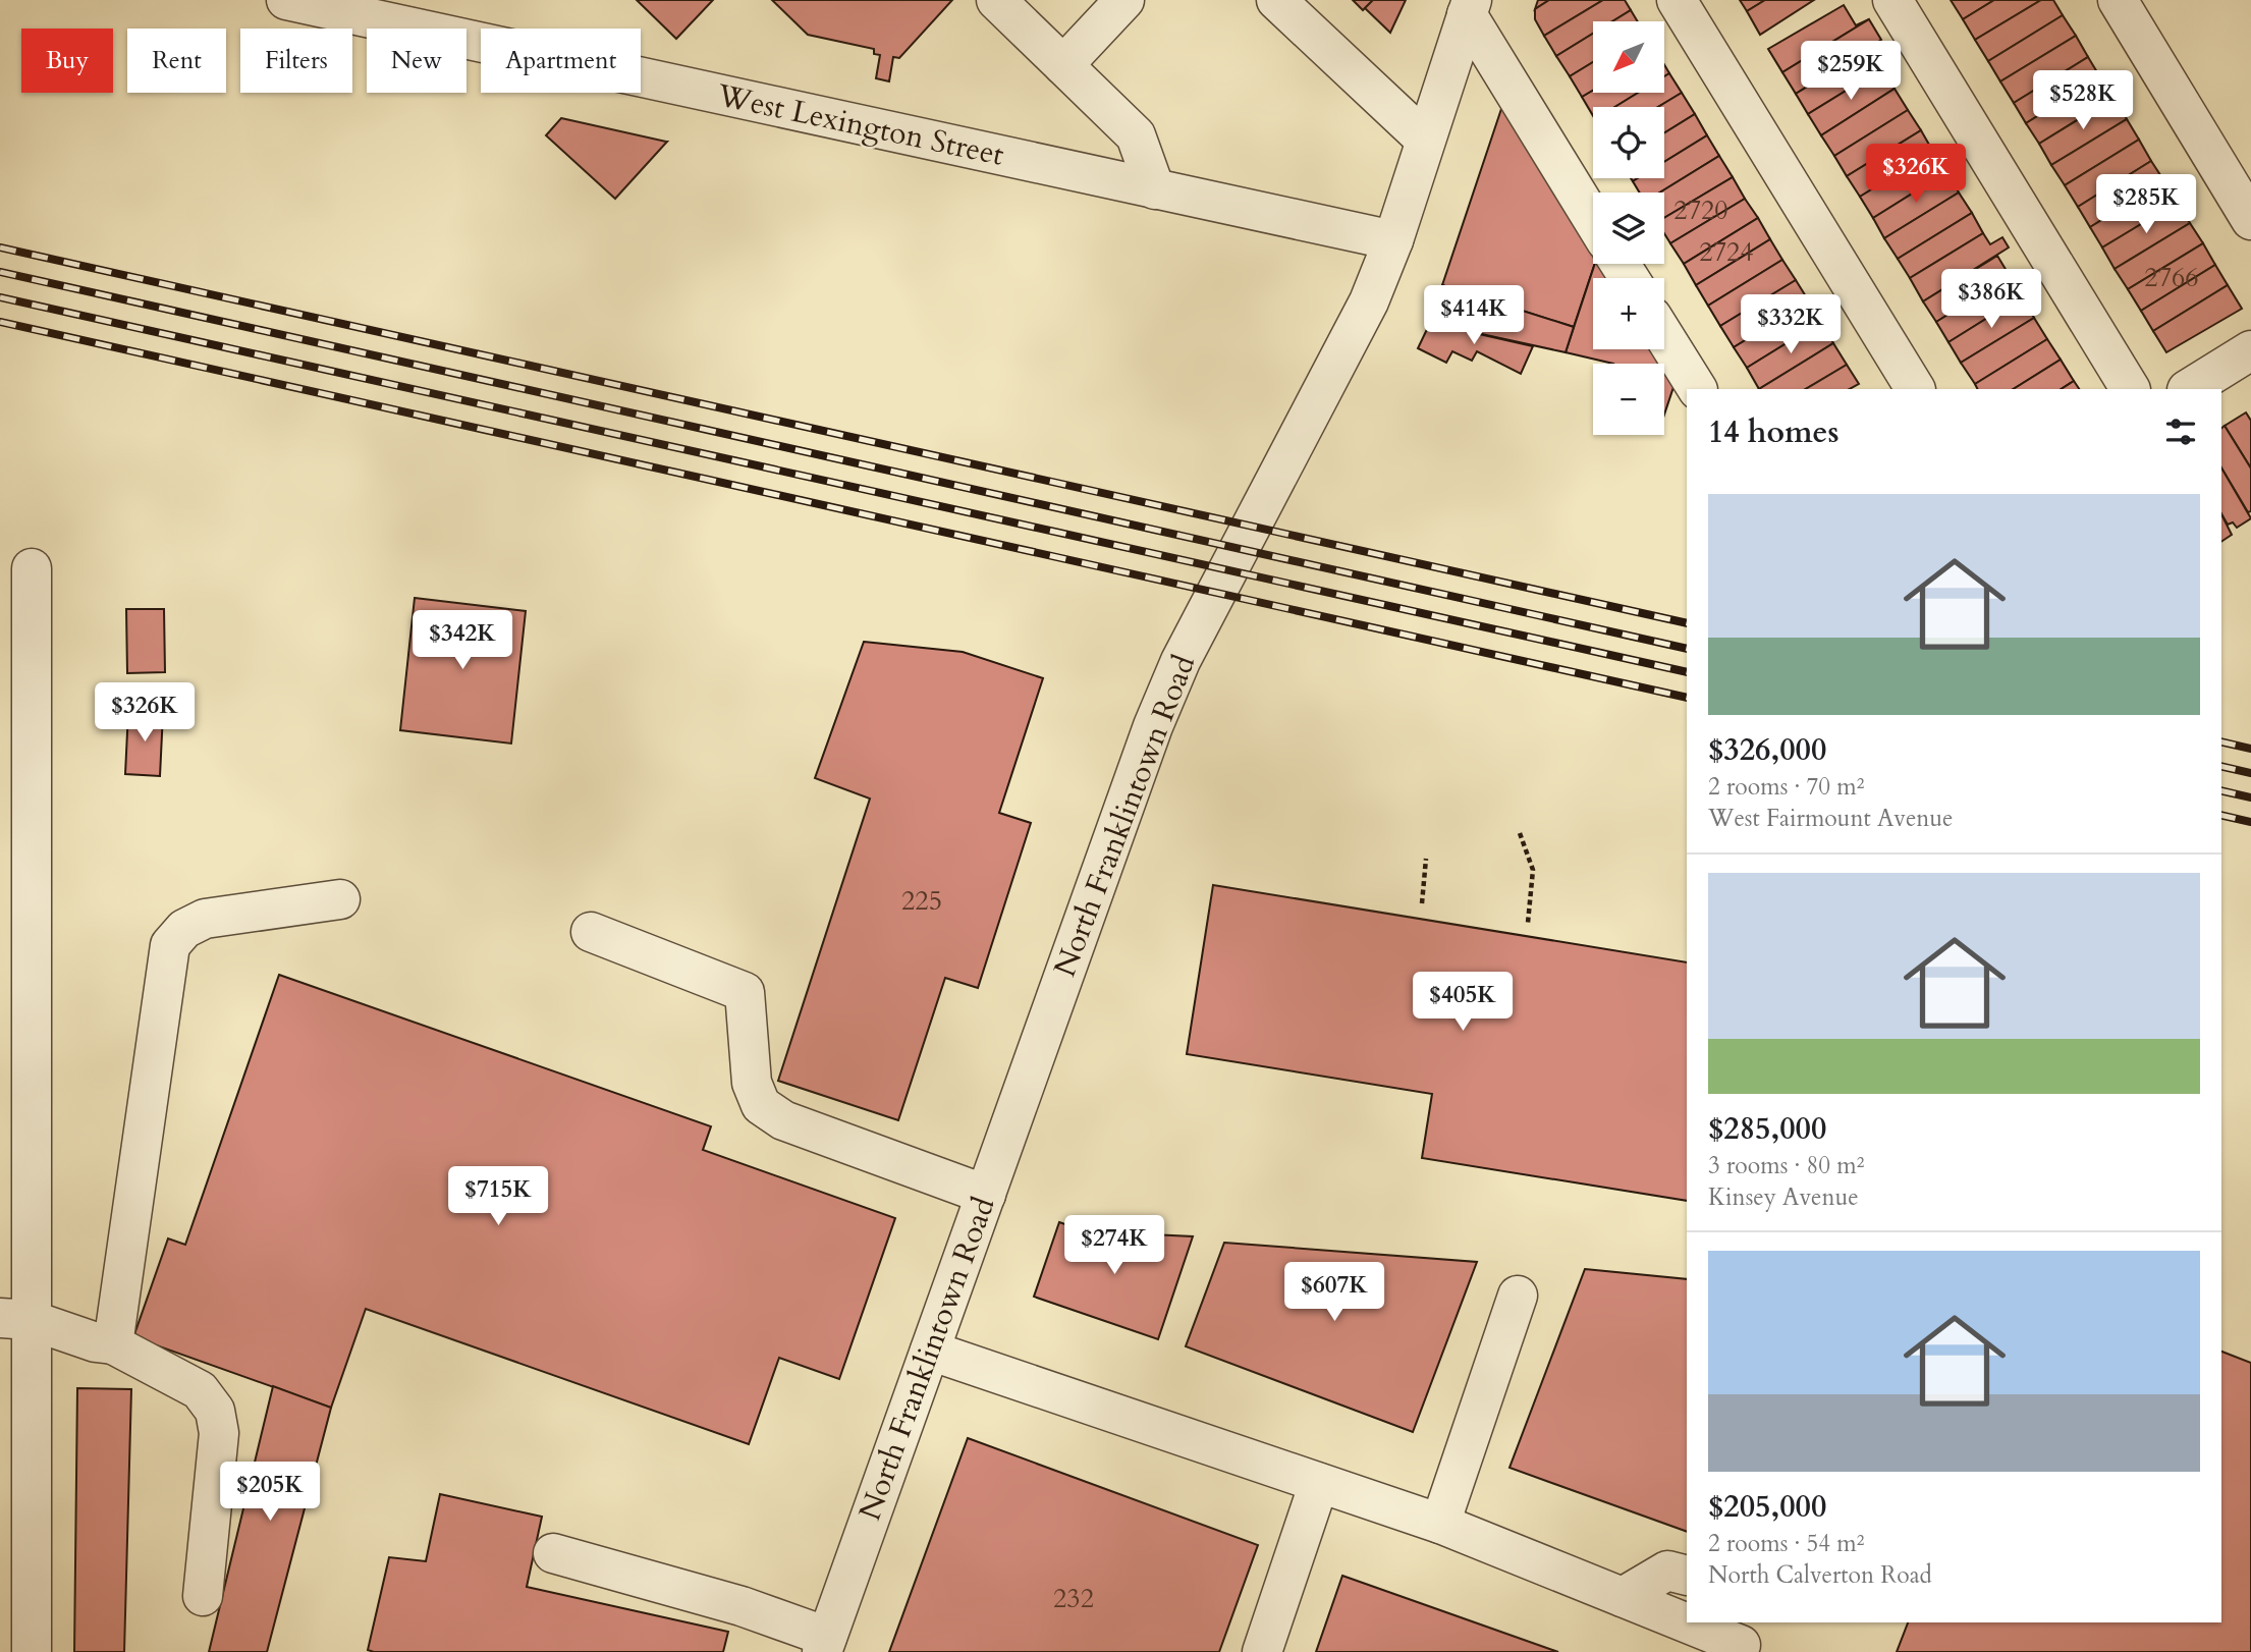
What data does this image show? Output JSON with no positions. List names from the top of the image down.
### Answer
{
  "streets": {
    "street": ["West Lexington Street", "North Franklintown Road"]
  },
  "crossings": [
    ["West Lexington Street", "North Franklintown Road"]
  ],
  "house_numbers": [
    "2720",
    "2724",
    "2766",
    "225",
    "232"
  ],
  "north": "bottom left",
  "page": {
    "map_buttons": ["+", "−"],
    "chip": [
      "Buy",
      "Rent",
      "Filters",
      "New",
      "Apartment"
    ],
    "price": [
      "$259K",
      "$528K",
      "$326K",
      "$285K",
      "$386K",
      "$414K",
      "$332K",
      "$342K",
      "$326K",
      "$405K",
      "$715K",
      "$274K",
      "$607K",
      "$205K"
    ],
    "heading": "14 homes",
    "list": [
      {
        "name": "$326,000",
        "note": "2 rooms · 70 m² · West Fairmount Avenue"
      },
      {
        "name": "$285,000",
        "note": "3 rooms · 80 m² · Kinsey Avenue"
      },
      {
        "name": "$205,000",
        "note": "2 rooms · 54 m² · North Calverton Road"
      }
    ]
  }
}
